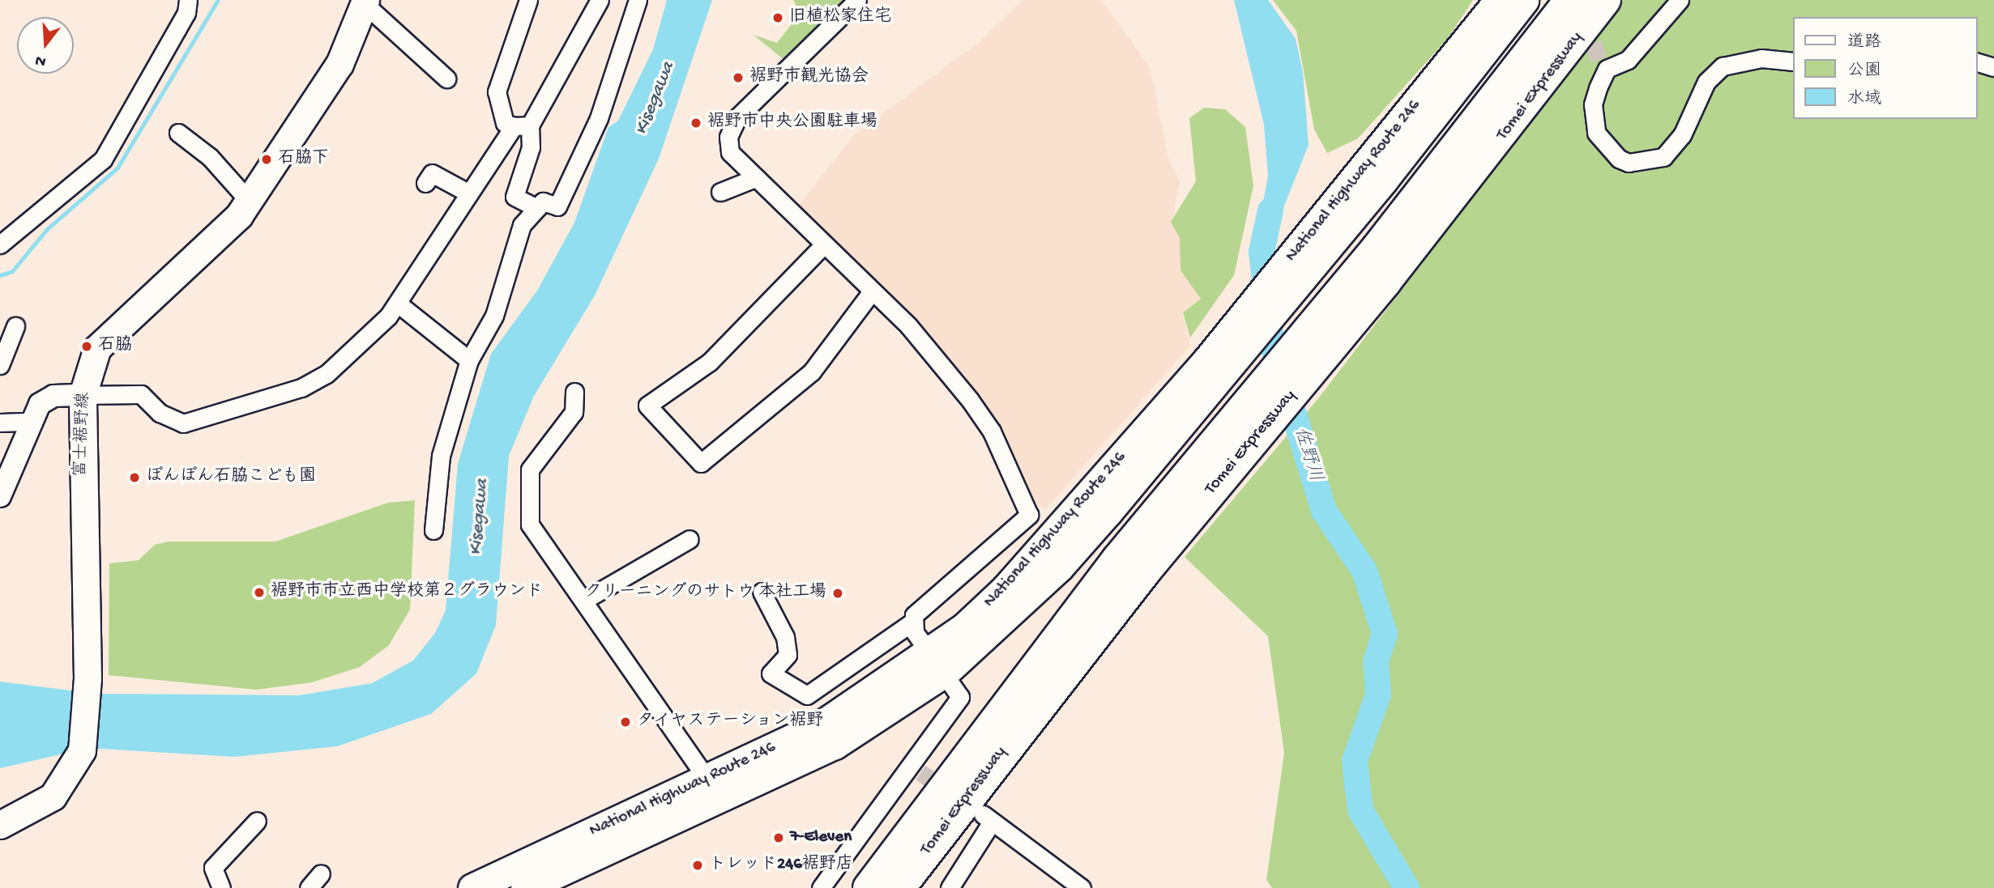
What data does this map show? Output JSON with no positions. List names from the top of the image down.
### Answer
{
  "streets": {
    "highway": ["Tomei Expressway", "National Highway Route 246"],
    "main road": ["富士裾野線"]
  },
  "water": ["Kisegawa", "佐野川"],
  "places": [
    "旧植松家住宅",
    "裾野市観光協会",
    "裾野市中央公園駐車場",
    "石脇下",
    "石脇",
    "ぽんぽん石脇こども園",
    "裾野市市立西中学校第２グラウンド",
    "クリーニングのサトウ 本社工場",
    "タイヤステーション裾野",
    "7-Eleven",
    "トレッド246裾野店"
  ],
  "legend": ["道路", "公園", "水域"],
  "north": "bottom"
}
